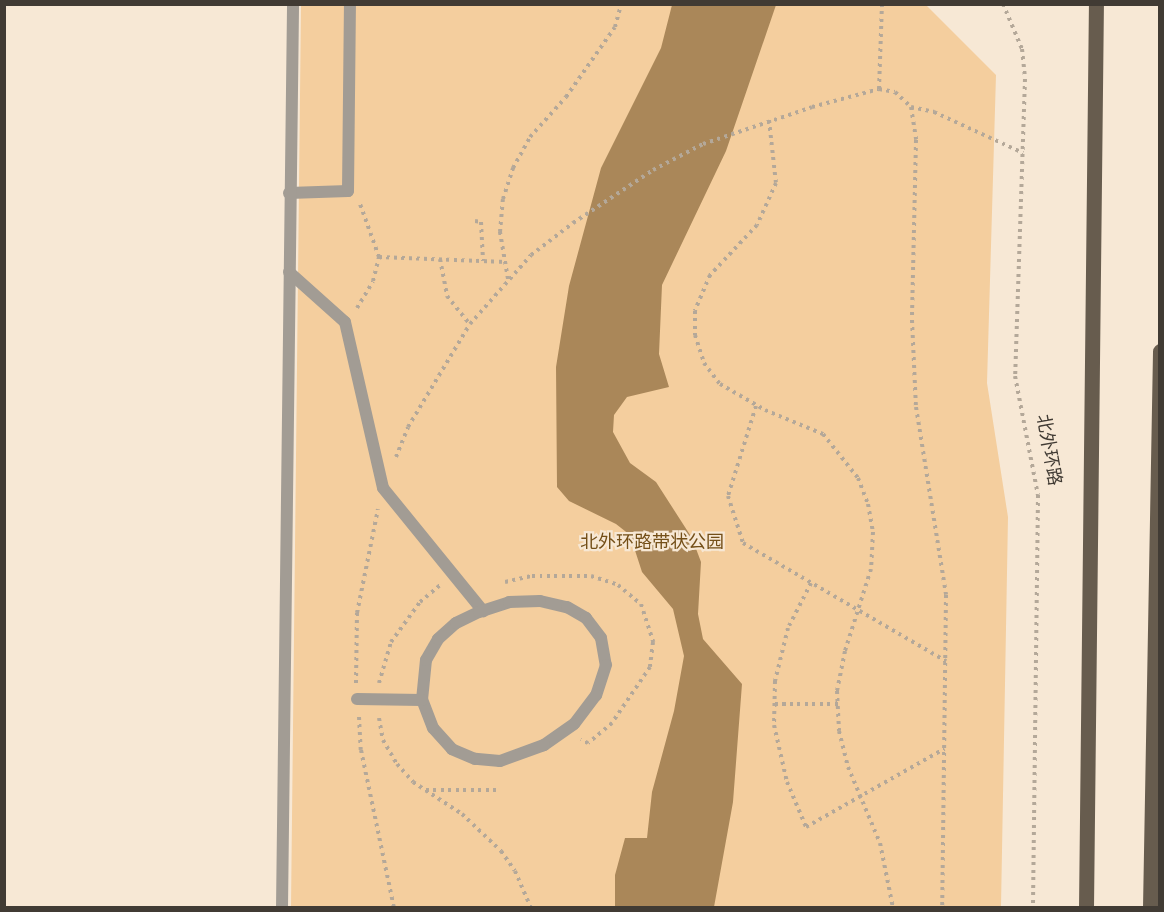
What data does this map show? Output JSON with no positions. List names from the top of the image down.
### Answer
{
  "streets": {
    "main road": ["北外环路"]
  },
  "parks": ["北外环路带状公园"]
}
